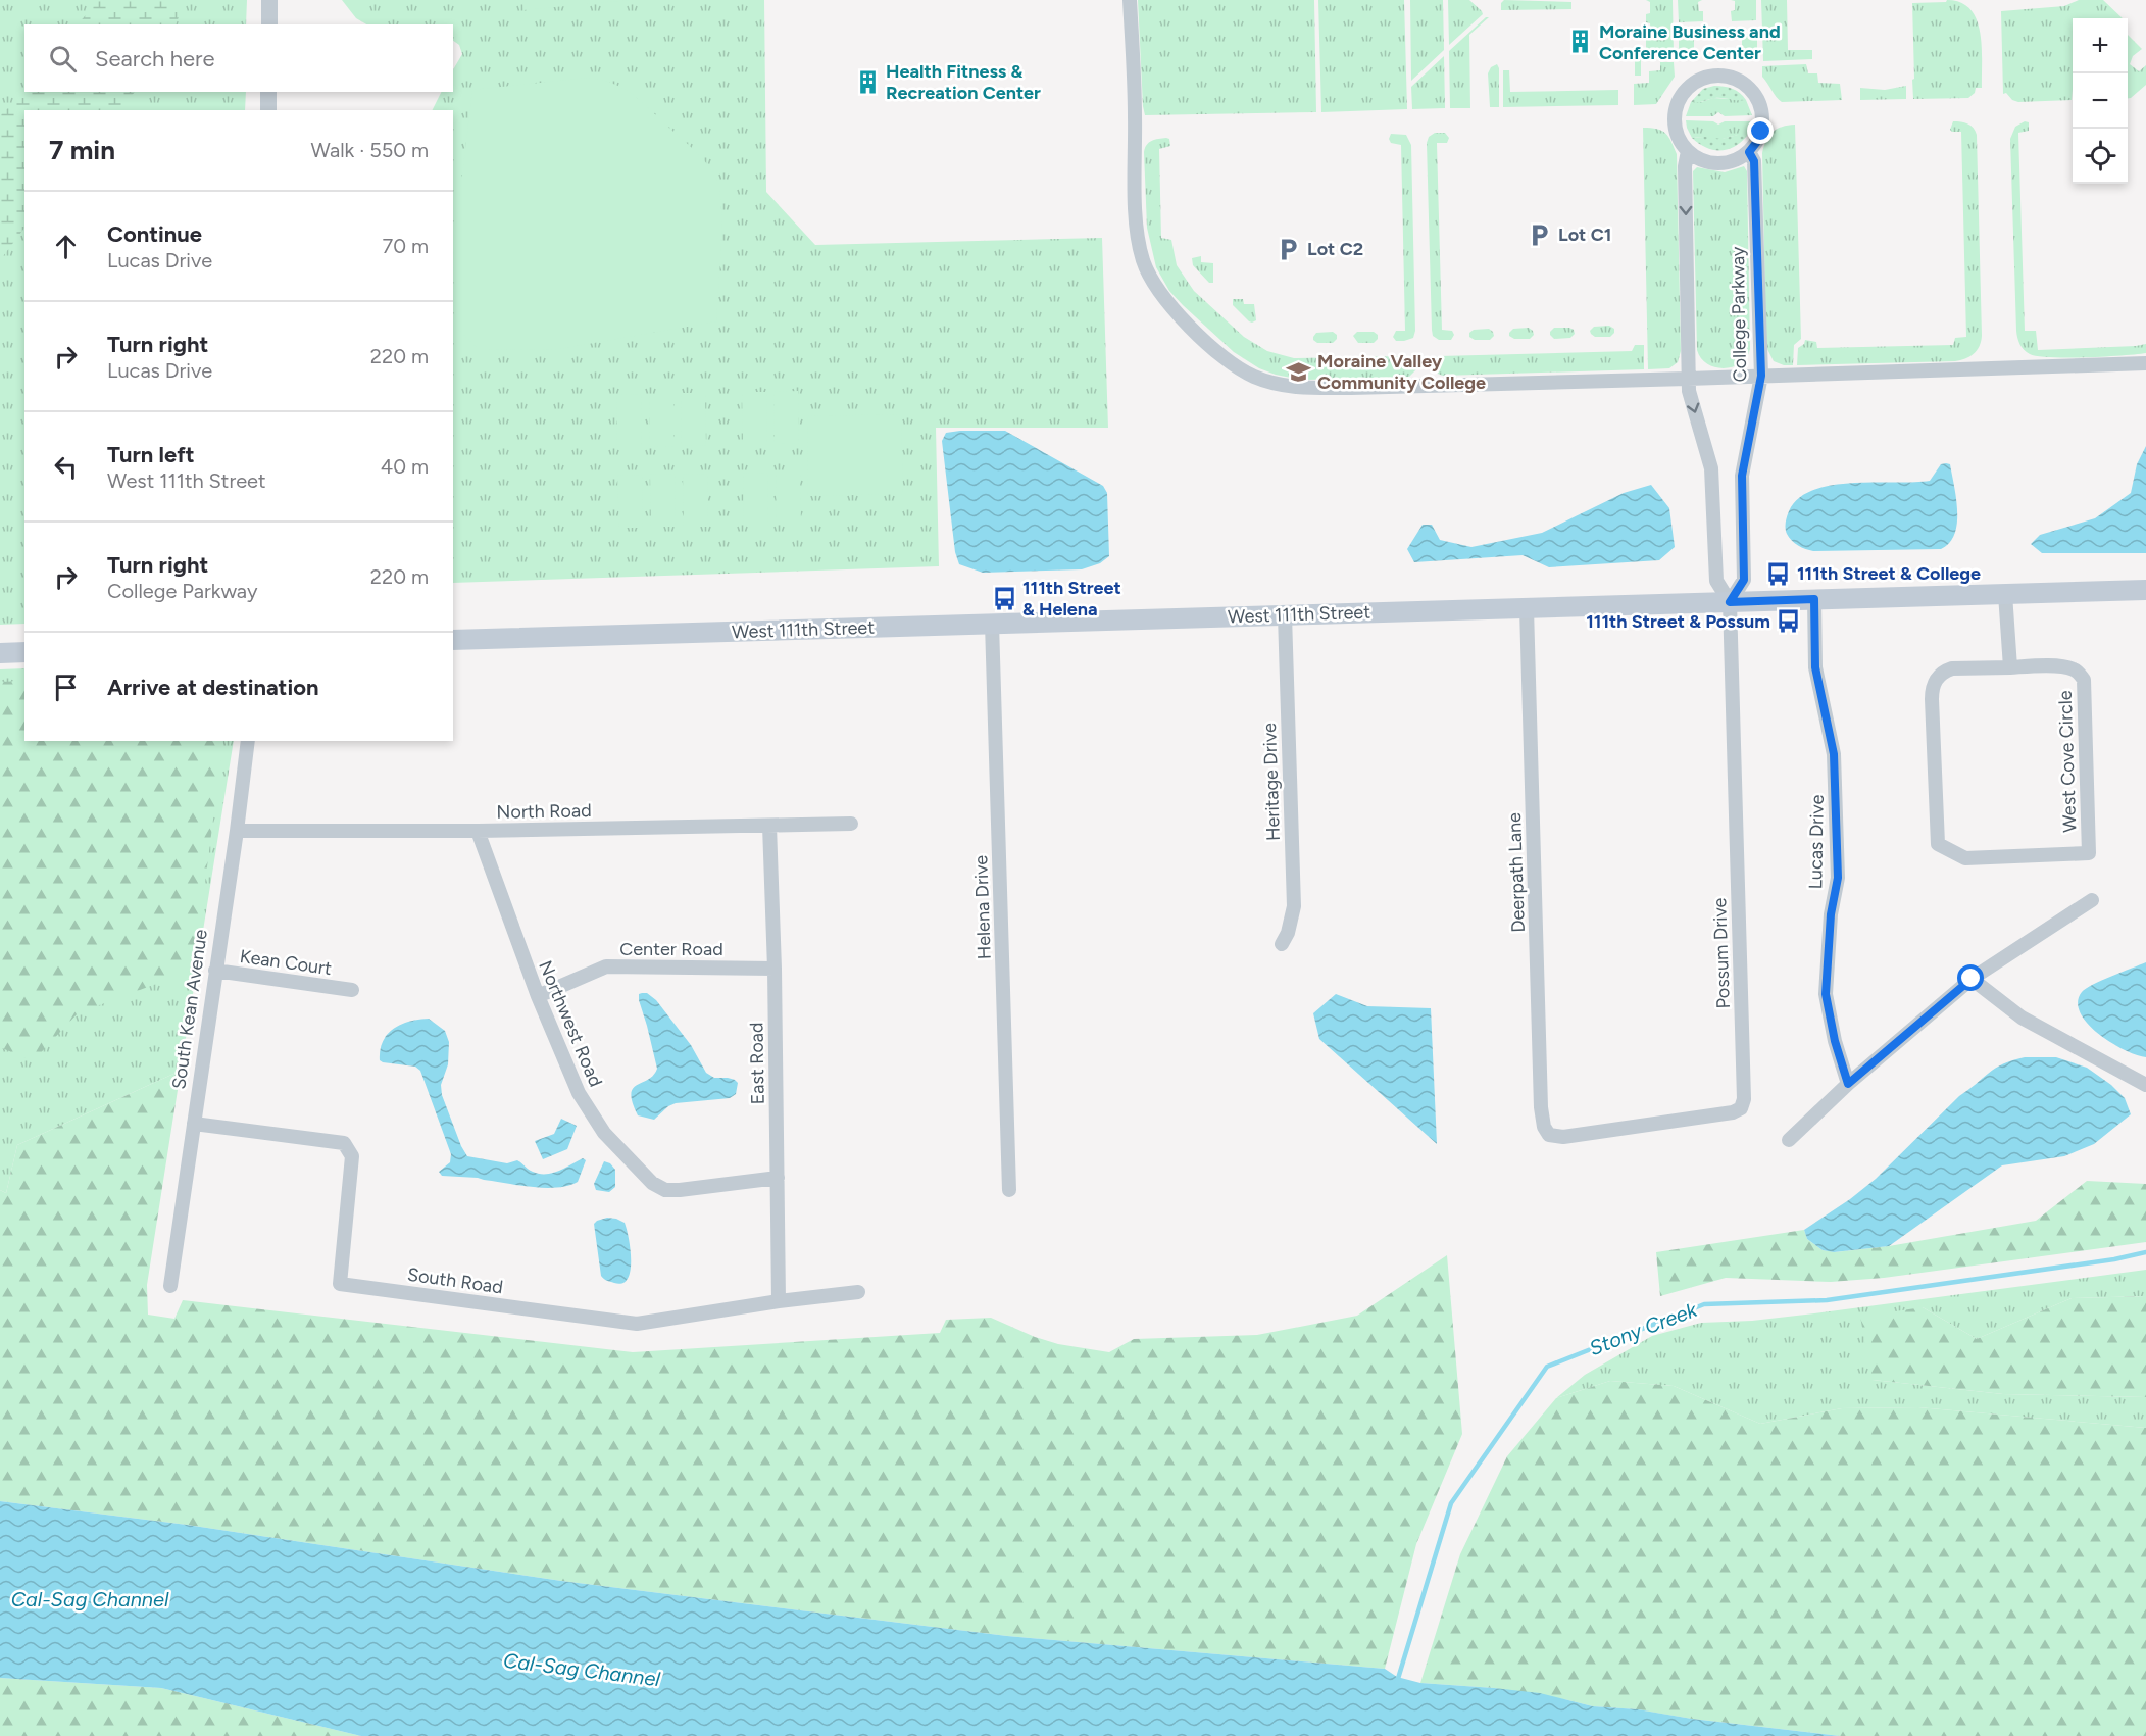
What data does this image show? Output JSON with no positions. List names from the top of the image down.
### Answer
{
  "streets": {
    "main road": ["West 111th Street"],
    "street": [
      "College Parkway",
      "West Cove Circle",
      "Heritage Drive",
      "North Road",
      "Lucas Drive",
      "Deerpath Lane",
      "Helena Drive",
      "Center Road",
      "Possum Drive",
      "Kean Court",
      "South Kean Avenue",
      "Northwest Road",
      "East Road",
      "South Road"
    ]
  },
  "crossings": [
    ["College Parkway", "West 111th Street"],
    ["College Parkway", "Possum Drive"],
    ["West 111th Street", "Heritage Drive"],
    ["West 111th Street", "Lucas Drive"],
    ["West 111th Street", "Deerpath Lane"],
    ["West 111th Street", "Helena Drive"],
    ["West 111th Street", "Possum Drive"],
    ["North Road", "South Kean Avenue"],
    ["North Road", "Northwest Road"],
    ["North Road", "East Road"],
    ["Deerpath Lane", "Possum Drive"],
    ["Center Road", "Northwest Road"],
    ["Center Road", "East Road"],
    ["Kean Court", "South Kean Avenue"],
    ["South Kean Avenue", "South Road"],
    ["Northwest Road", "East Road"],
    ["East Road", "South Road"]
  ],
  "water": ["Stony Creek", "Cal-Sag Channel"],
  "places": {
    "building": ["Moraine Business and Conference Center", "Health Fitness & Recreation Center"],
    "parking": ["Lot C1", "Lot C2"],
    "school or university": ["Moraine Valley Community College"],
    "bus stop": ["111th Street & College", "111th Street & Helena", "111th Street & Possum"]
  },
  "page": {
    "map_buttons": ["+", "−"],
    "search": "Search here",
    "heading": ["7 min", "Walk · 550 m"],
    "list": [
      ["Continue", "Lucas Drive", "70 m"],
      ["Turn right", "Lucas Drive", "220 m"],
      ["Turn left", "West 111th Street", "40 m"],
      ["Turn right", "College Parkway", "220 m"],
      "Arrive at destination"
    ]
  }
}
